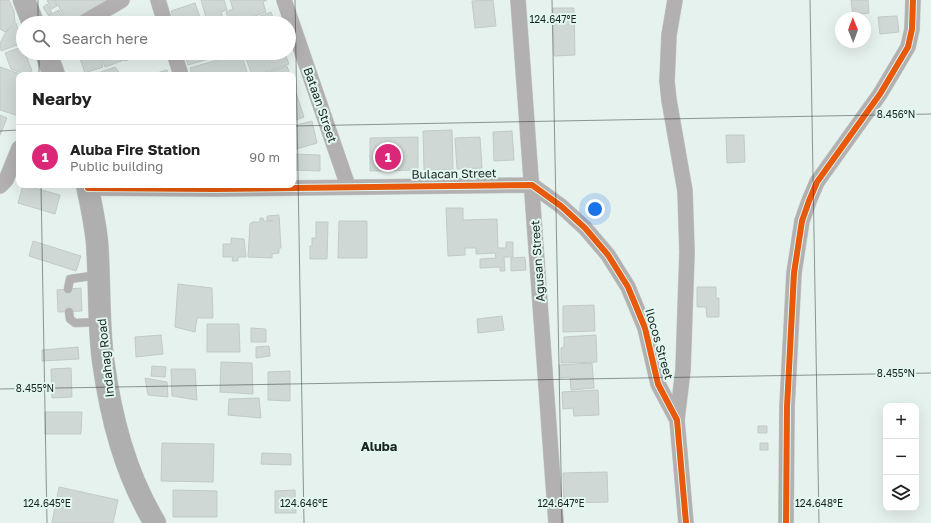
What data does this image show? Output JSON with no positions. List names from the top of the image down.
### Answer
{
  "streets": {
    "main road": ["Indahag Road"],
    "street": [
      "Bataan Street",
      "Bulacan Street",
      "Agusan Street",
      "Ilocos Street"
    ]
  },
  "crossings": [
    ["Bataan Street", "Bulacan Street"],
    ["Bulacan Street", "Agusan Street"],
    ["Bulacan Street", "Ilocos Street"],
    ["Agusan Street", "Ilocos Street"]
  ],
  "districts": ["Aluba"],
  "north": "top",
  "page": {
    "search": "Search here",
    "heading": "Nearby",
    "list": [
      {
        "mark": "1",
        "name": "Aluba Fire Station",
        "note": "Public building",
        "value": "90 m"
      }
    ],
    "pins": "1",
    "map_buttons": ["+", "−"]
  },
  "coordinates": [
    "124.647°E",
    "8.456°N",
    "8.455°N",
    "124.645°E",
    "124.646°E",
    "124.648°E"
  ]
}
